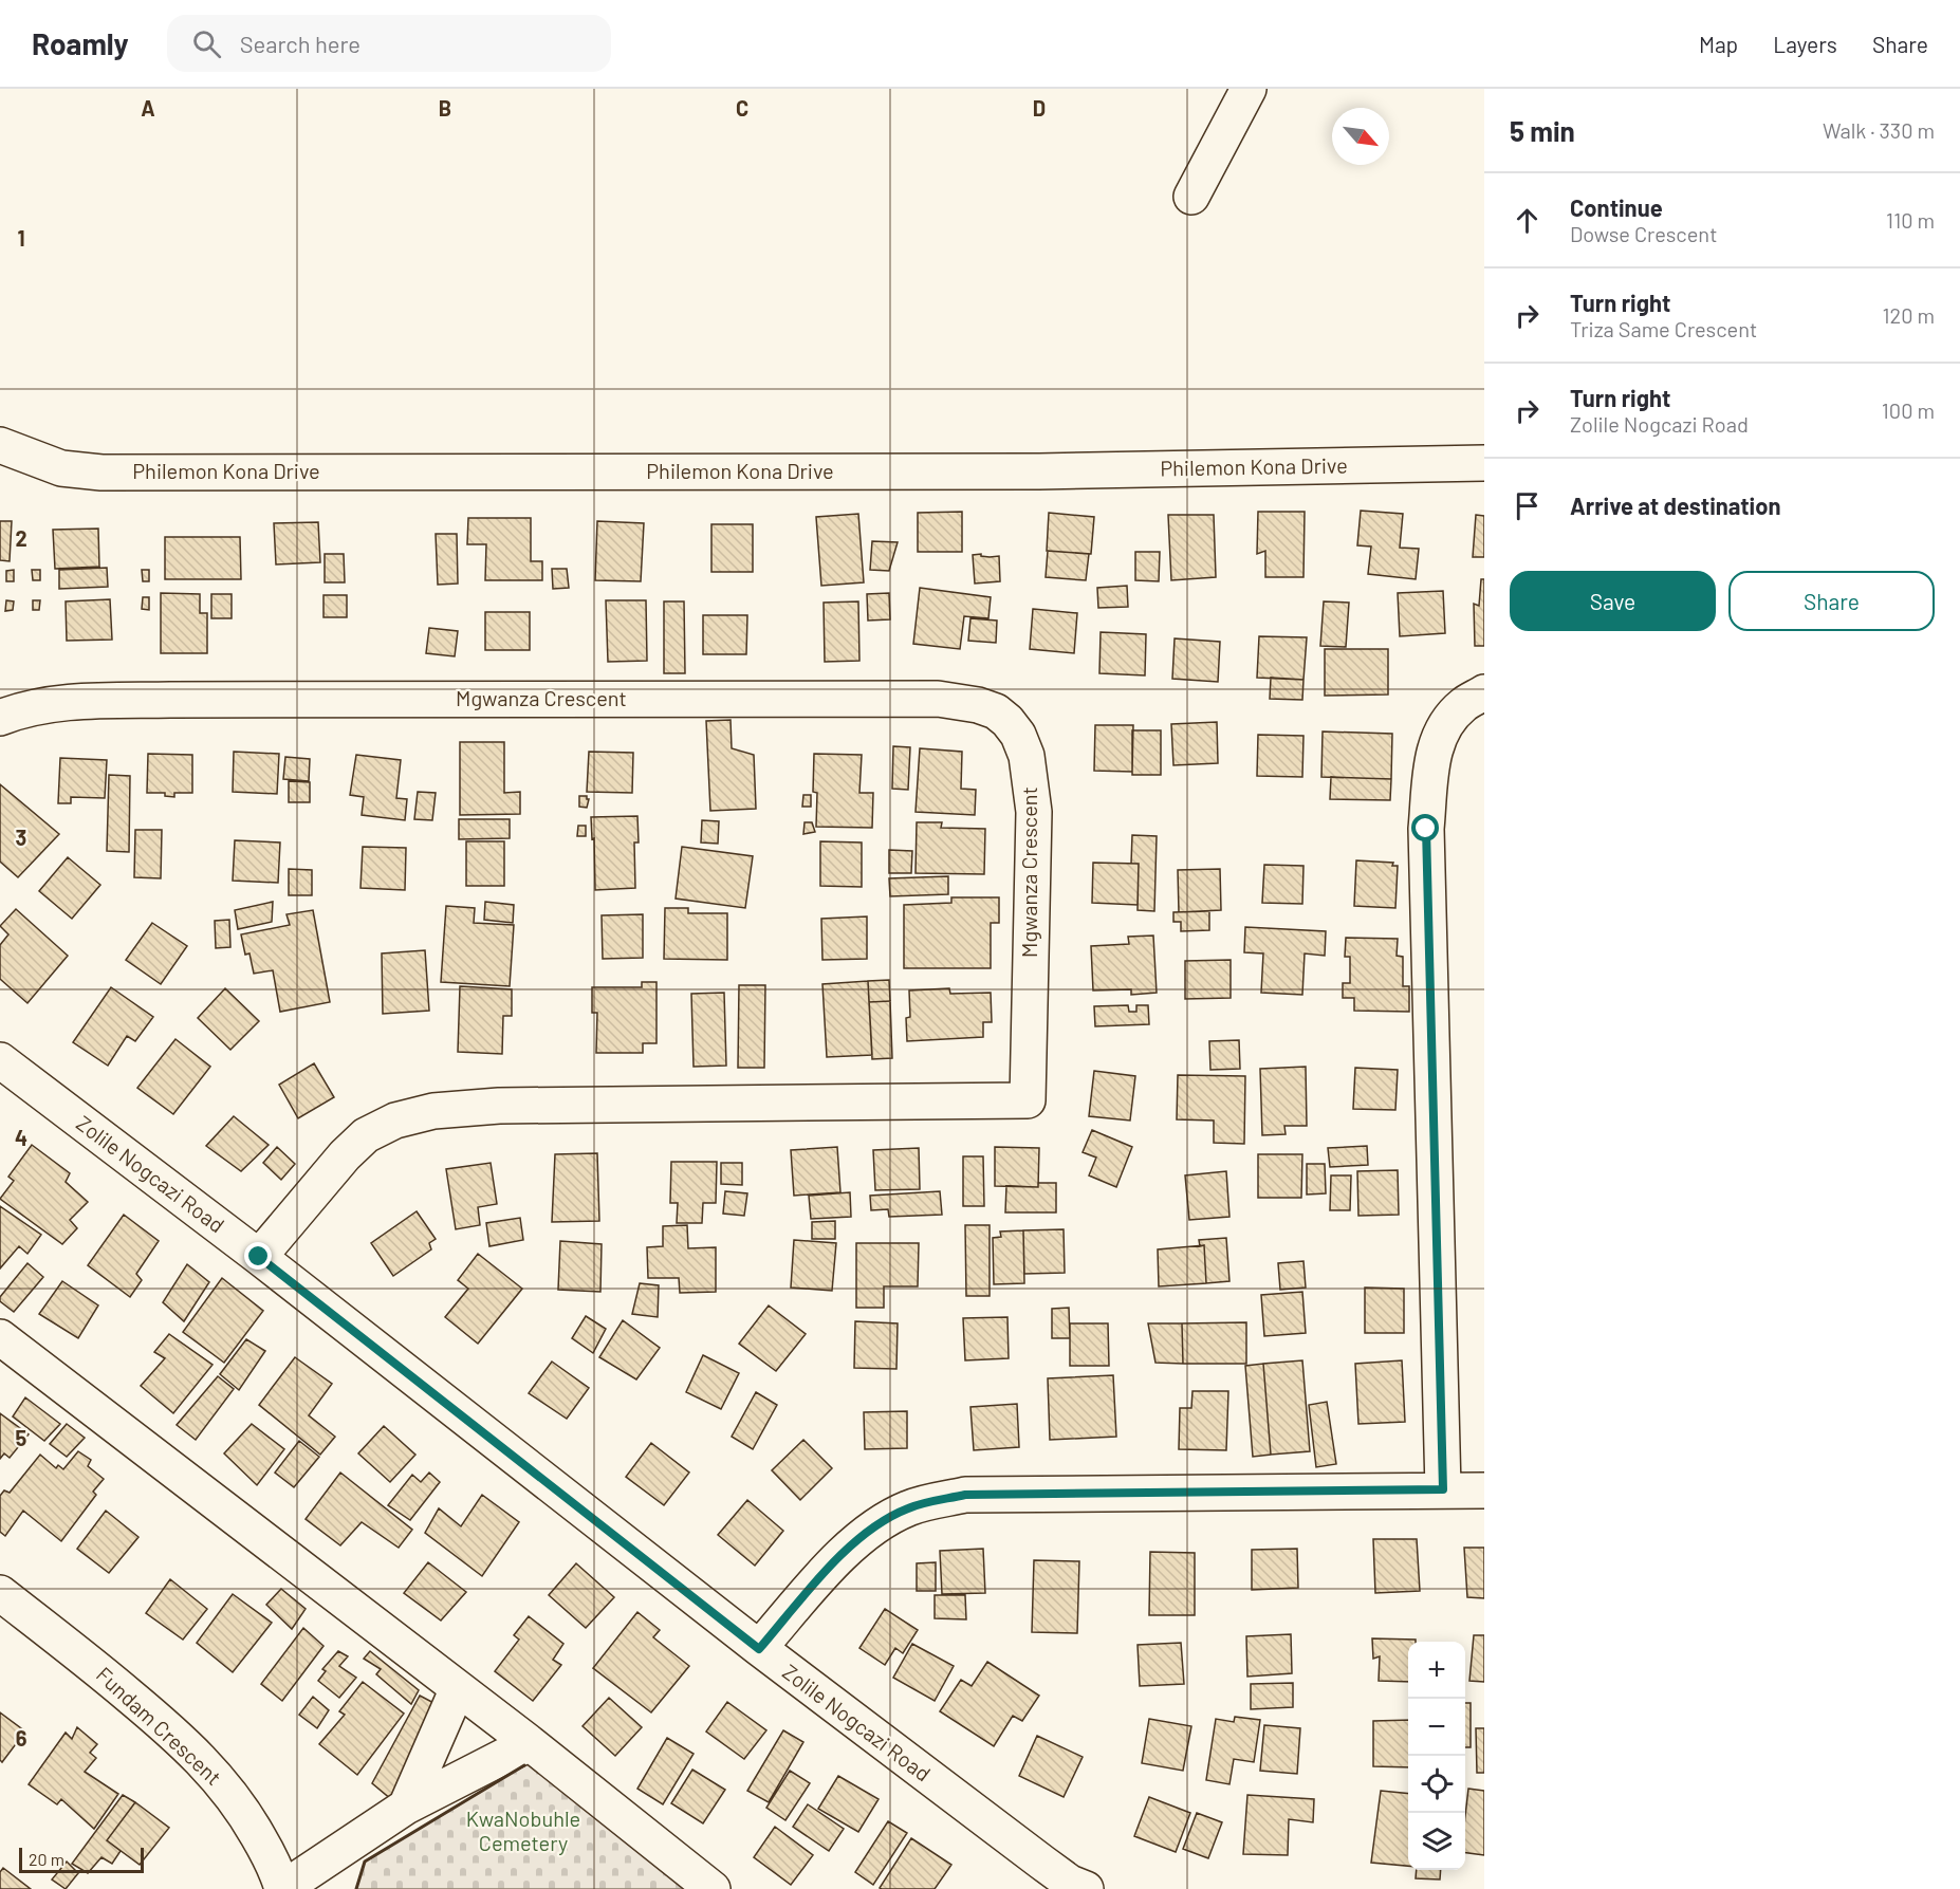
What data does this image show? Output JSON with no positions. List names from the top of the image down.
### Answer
{
  "streets": {
    "street": [
      "Philemon Kona Drive",
      "Mgwanza Crescent",
      "Zolile Nogcazi Road",
      "Fundam Crescent"
    ]
  },
  "crossings": [
    ["Mgwanza Crescent", "Zolile Nogcazi Road"]
  ],
  "parks": ["KwaNobuhle Cemetery"],
  "scale_bar": "20 m",
  "north": "bottom right",
  "page": {
    "header": "Roamly",
    "search": "Search here",
    "nav": ["Map", "Layers", "Share"],
    "heading": ["5 min", "Walk · 330 m"],
    "list": [
      ["Continue", "Dowse Crescent", "110 m"],
      ["Turn right", "Triza Same Crescent", "120 m"],
      ["Turn right", "Zolile Nogcazi Road", "100 m"],
      "Arrive at destination"
    ],
    "buttons": ["Save", "Share"],
    "map_buttons": ["+", "−"],
    "scale": "20 m"
  },
  "grid": {
    "columns": [
      "A",
      "B",
      "C",
      "D"
    ],
    "rows": [
      "1",
      "2",
      "3",
      "4",
      "5",
      "6"
    ]
  }
}
